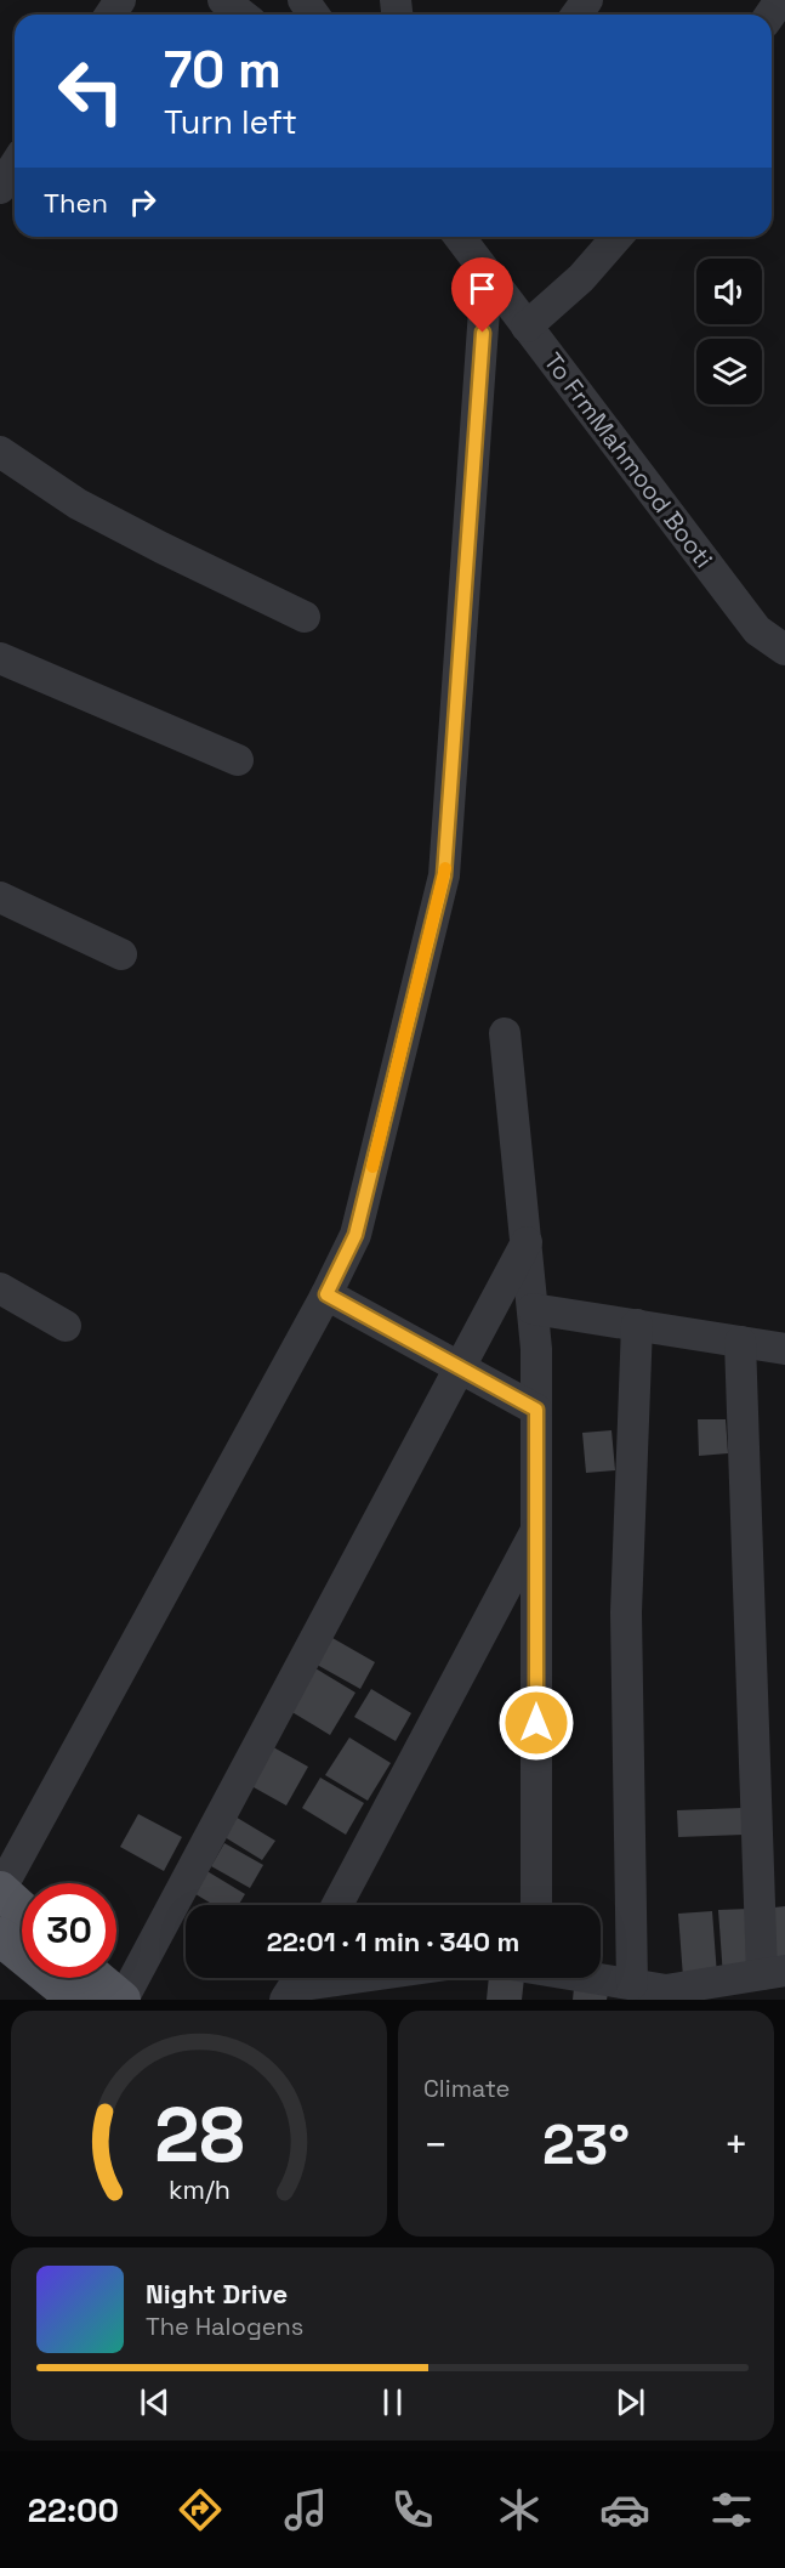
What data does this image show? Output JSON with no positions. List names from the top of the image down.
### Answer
{
  "streets": {
    "street": ["To FrmMahmood Booti"]
  },
  "page": {
    "turn": ["70 m", "Turn left"],
    "then": "Then",
    "limit": "30",
    "trip": "22:01 · 1 min · 340 m",
    "tile": "Climate",
    "heat": ["−", "23°", "+"],
    "song": ["Night Drive", "The Halogens"],
    "tabs": "22:00",
    "gauge": ["28", "km/h"]
  }
}
